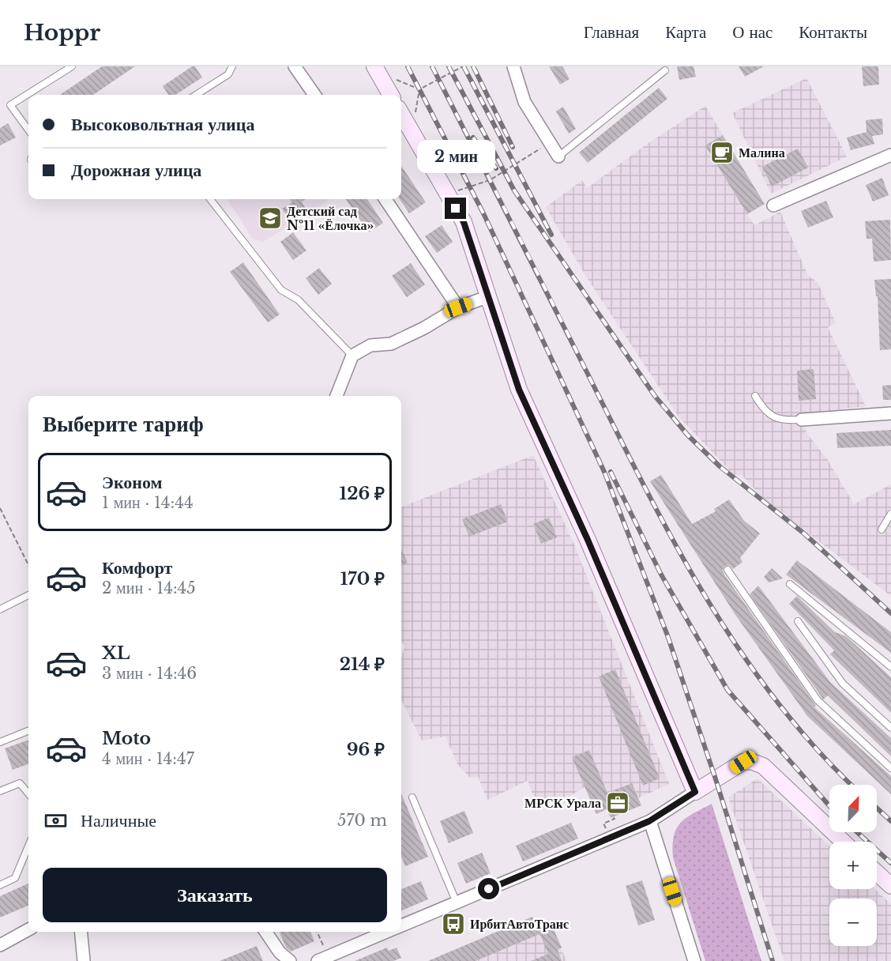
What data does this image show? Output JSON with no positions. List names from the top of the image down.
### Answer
{
  "places": {
    "cafe": ["Малина"],
    "school or university": ["Детский сад №11 «Ёлочка»"],
    "office": ["МРСК Урала"],
    "bus stop": ["ИрбитАвтоТранс"]
  },
  "north": "top right",
  "page": {
    "header": "Hoppr",
    "nav": [
      "Главная",
      "Карта",
      "О нас",
      "Контакты"
    ],
    "banner": ["Высоковольтная улица", "Дорожная улица"],
    "bubble": "2 мин",
    "heading": "Выберите тариф",
    "list": [
      {
        "name": "Эконом",
        "note": "1 мин · 14:44",
        "value": "126 ₽"
      },
      {
        "name": "Комфорт",
        "note": "2 мин · 14:45",
        "value": "170 ₽"
      },
      {
        "name": "XL",
        "note": "3 мин · 14:46",
        "value": "214 ₽"
      },
      {
        "name": "Moto",
        "note": "4 мин · 14:47",
        "value": "96 ₽"
      }
    ],
    "map_buttons": ["+", "−"],
    "pay": ["Наличные", "570 m"],
    "buttons": "Заказать"
  }
}
